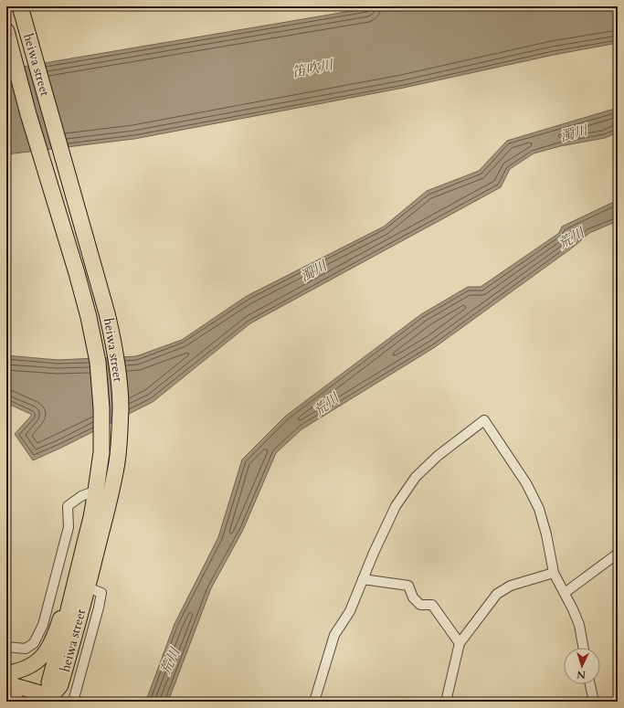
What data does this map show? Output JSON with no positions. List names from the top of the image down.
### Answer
{
  "streets": {
    "highway": ["heiwa street"]
  },
  "water": ["笛吹川", "濁川", "荒川"],
  "north": "bottom"
}
